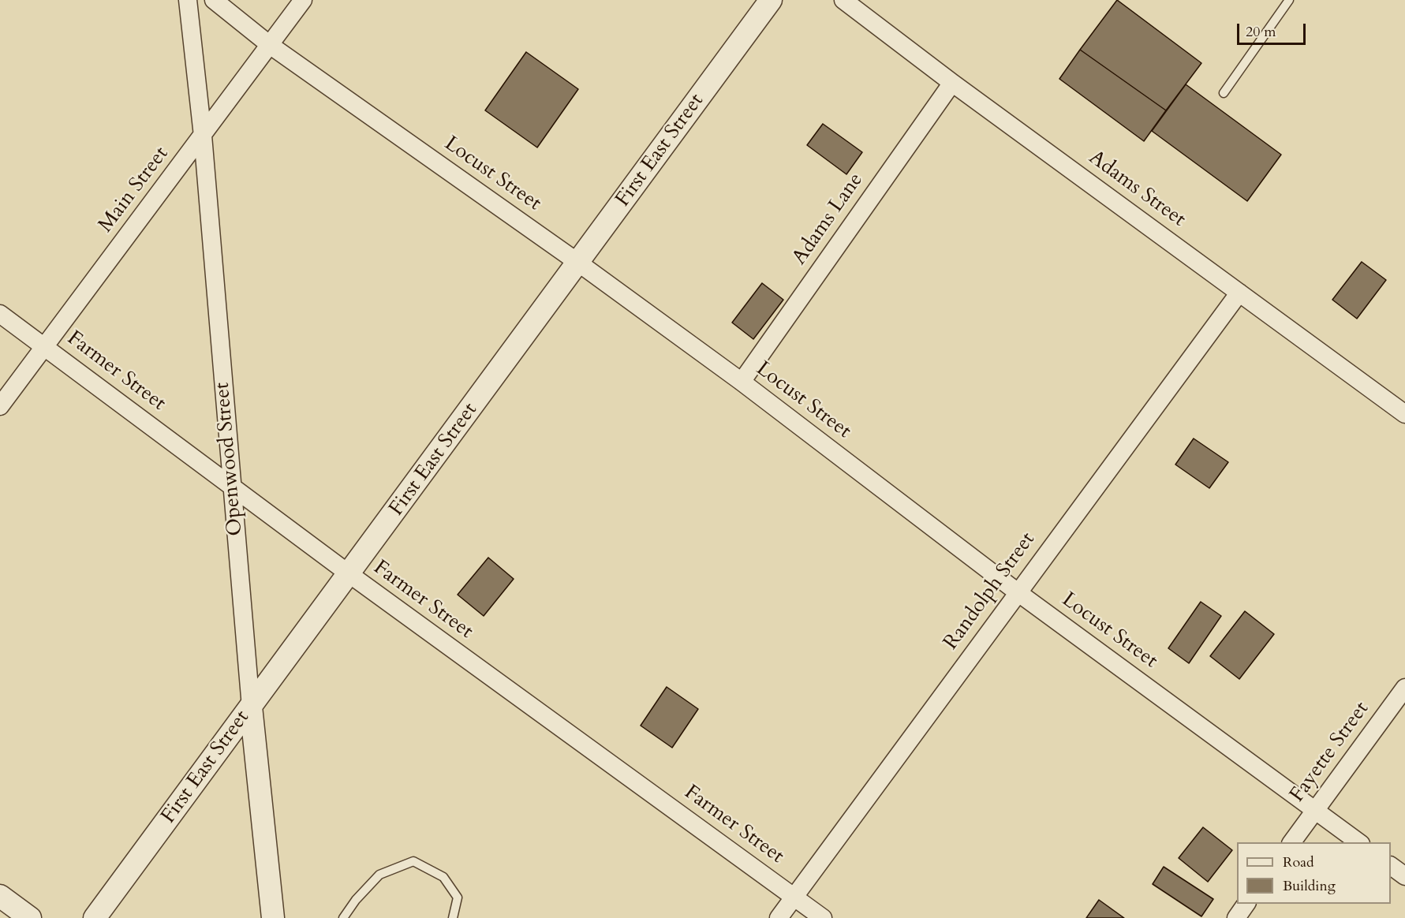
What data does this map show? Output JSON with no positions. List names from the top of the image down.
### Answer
{
  "streets": {
    "street": [
      "First East Street",
      "Locust Street",
      "Adams Street",
      "Main Street",
      "Adams Lane",
      "Farmer Street",
      "Openwood Street",
      "Randolph Street",
      "Fayette Street"
    ]
  },
  "crossings": [
    ["First East Street", "Locust Street"],
    ["First East Street", "Farmer Street"],
    ["First East Street", "Openwood Street"],
    ["Locust Street", "Main Street"],
    ["Locust Street", "Adams Lane"],
    ["Locust Street", "Randolph Street"],
    ["Locust Street", "Fayette Street"],
    ["Adams Street", "Adams Lane"],
    ["Adams Street", "Randolph Street"],
    ["Main Street", "Farmer Street"],
    ["Main Street", "Openwood Street"],
    ["Farmer Street", "Openwood Street"],
    ["Farmer Street", "Randolph Street"]
  ],
  "legend": ["Road", "Building"],
  "scale_bar": "20 m"
}
